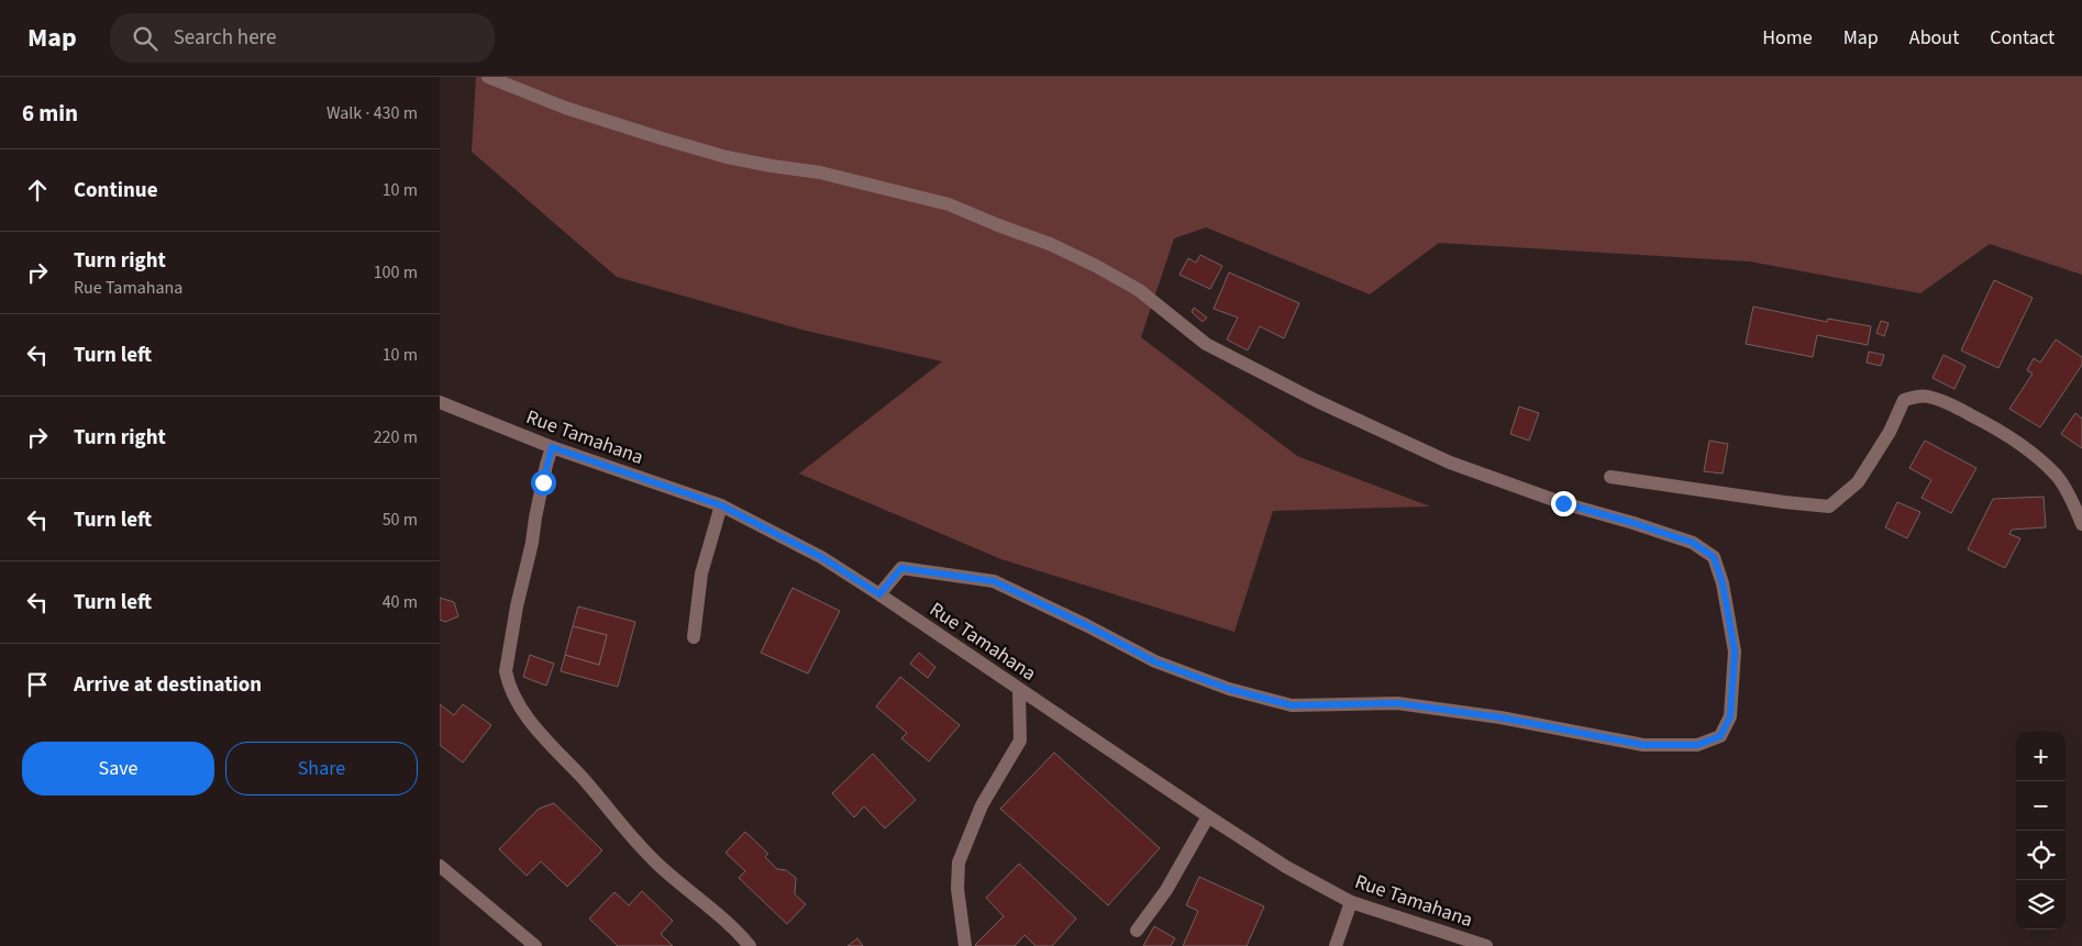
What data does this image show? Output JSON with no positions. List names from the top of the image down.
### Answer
{
  "streets": {
    "street": ["Rue Tamahana"]
  },
  "page": {
    "header": "Map",
    "search": "Search here",
    "nav": [
      "Home",
      "Map",
      "About",
      "Contact"
    ],
    "heading": ["6 min", "Walk · 430 m"],
    "list": [
      ["Continue", "10 m"],
      ["Turn right", "Rue Tamahana", "100 m"],
      ["Turn left", "10 m"],
      ["Turn right", "220 m"],
      ["Turn left", "50 m"],
      ["Turn left", "40 m"],
      "Arrive at destination"
    ],
    "buttons": ["Save", "Share"],
    "map_buttons": ["+", "−"]
  }
}
